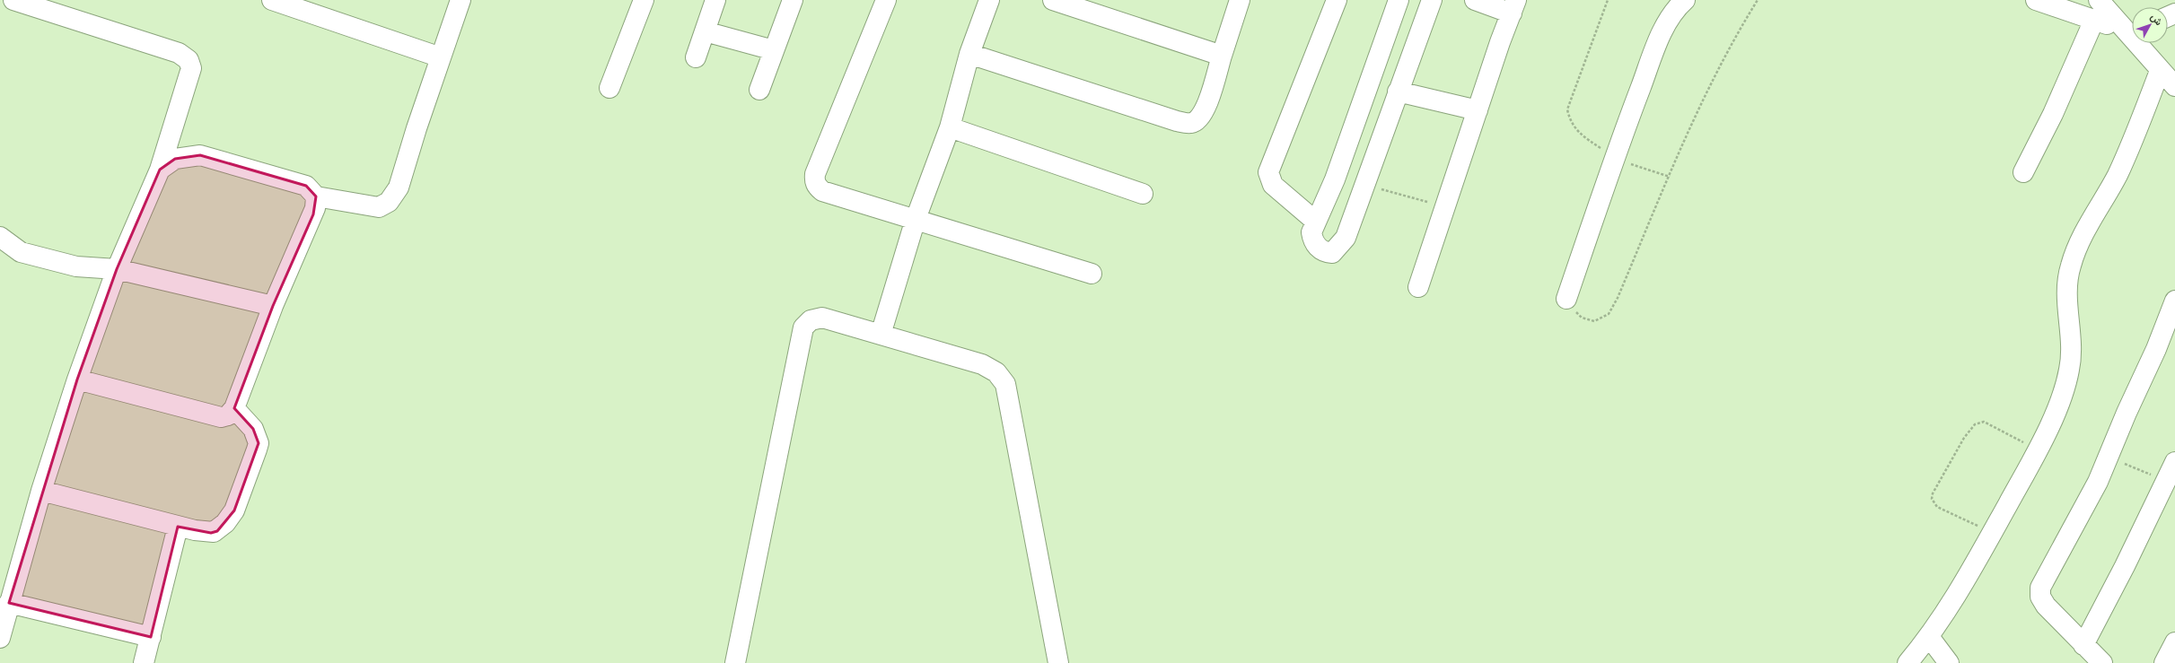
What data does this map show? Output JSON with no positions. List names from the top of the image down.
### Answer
{
  "north": "top right"
}
